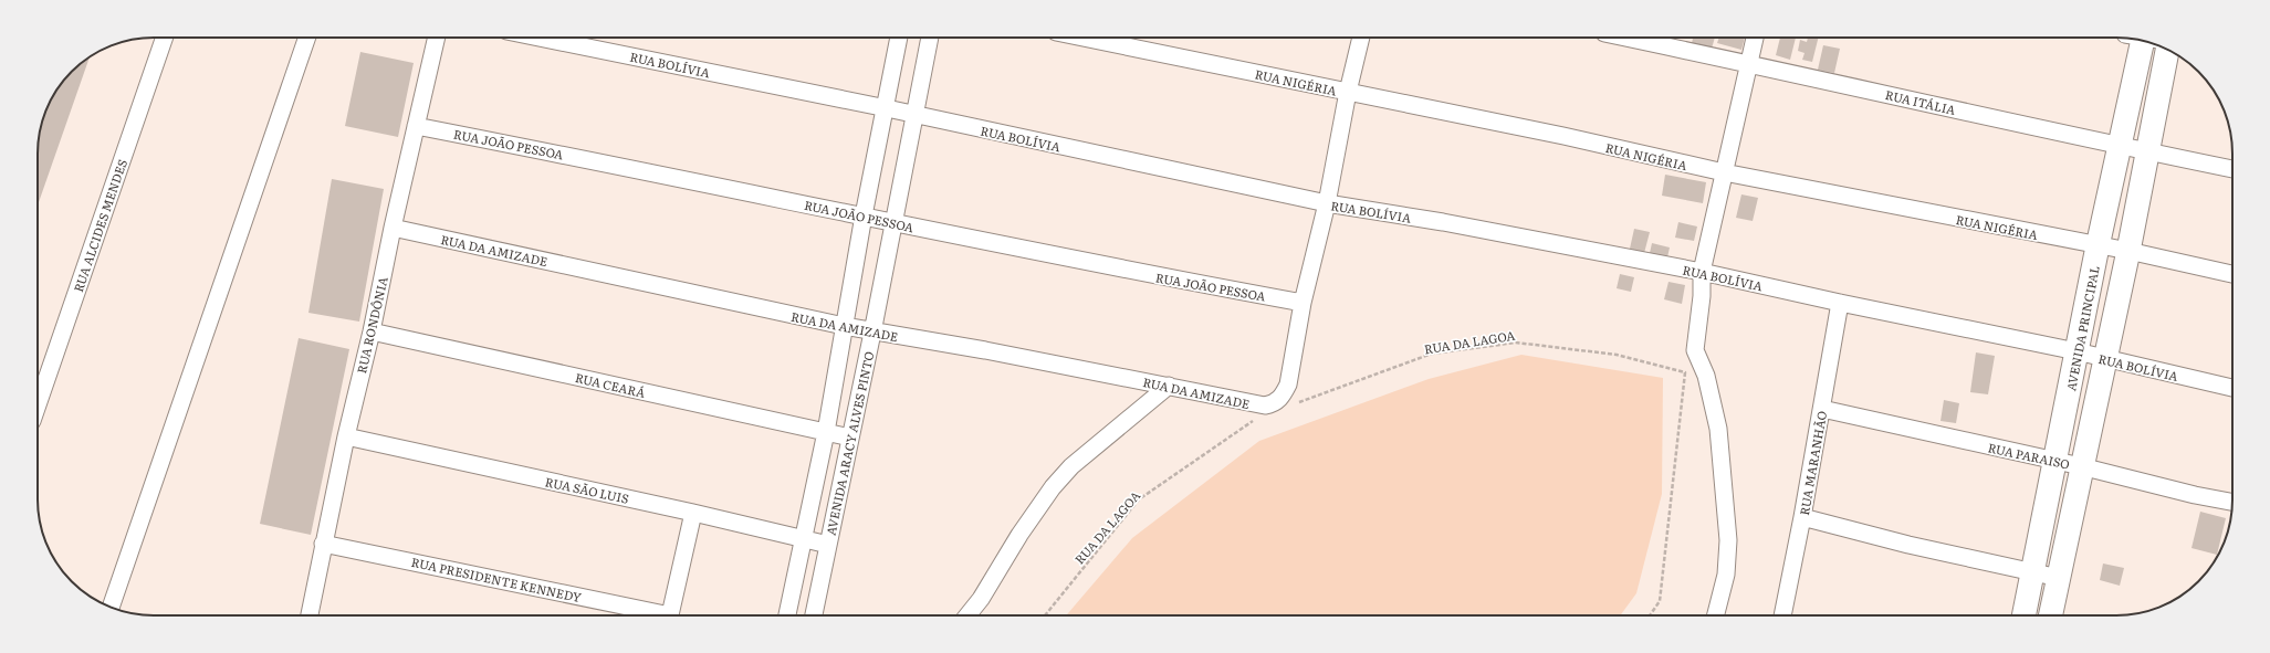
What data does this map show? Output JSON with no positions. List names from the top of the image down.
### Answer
{
  "streets": {
    "street": [
      "RUA BOLÍVIA",
      "RUA NIGÉRIA",
      "RUA ITÁLIA",
      "RUA JOÃO PESSOA",
      "RUA ALCIDES MENDES",
      "RUA DA AMIZADE",
      "RUA RONDÔNIA",
      "AVENIDA PRINCIPAL",
      "RUA CEARÁ",
      "AVENIDA ARACY ALVES PINTO",
      "RUA PARAISO",
      "RUA MARANHÃO",
      "RUA SÃO LUIS",
      "RUA PRESIDENTE KENNEDY"
    ],
    "path": ["RUA DA LAGOA"]
  },
  "crossings": [
    ["RUA BOLÍVIA", "AVENIDA PRINCIPAL"],
    ["RUA BOLÍVIA", "AVENIDA ARACY ALVES PINTO"],
    ["RUA BOLÍVIA", "RUA MARANHÃO"],
    ["RUA NIGÉRIA", "AVENIDA PRINCIPAL"],
    ["RUA ITÁLIA", "AVENIDA PRINCIPAL"],
    ["RUA JOÃO PESSOA", "RUA DA AMIZADE"],
    ["RUA JOÃO PESSOA", "RUA RONDÔNIA"],
    ["RUA JOÃO PESSOA", "AVENIDA ARACY ALVES PINTO"],
    ["RUA DA AMIZADE", "RUA RONDÔNIA"],
    ["RUA DA AMIZADE", "AVENIDA ARACY ALVES PINTO"],
    ["RUA RONDÔNIA", "RUA CEARÁ"],
    ["RUA RONDÔNIA", "RUA SÃO LUIS"],
    ["RUA RONDÔNIA", "RUA PRESIDENTE KENNEDY"],
    ["AVENIDA PRINCIPAL", "RUA PARAISO"],
    ["RUA CEARÁ", "AVENIDA ARACY ALVES PINTO"],
    ["AVENIDA ARACY ALVES PINTO", "RUA SÃO LUIS"],
    ["RUA PARAISO", "RUA MARANHÃO"]
  ]
}
